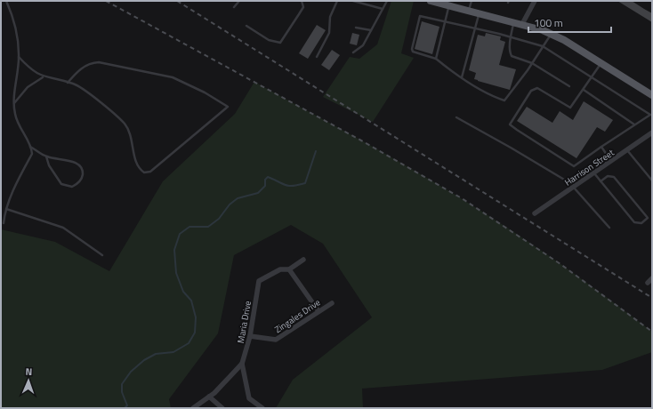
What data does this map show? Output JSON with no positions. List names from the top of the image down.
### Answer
{
  "streets": {
    "street": ["Harrison Street", "Zingales Drive", "Maria Drive"]
  },
  "crossings": [
    ["Zingales Drive", "Maria Drive"]
  ],
  "scale_bar": "100 m",
  "north": "top"
}
